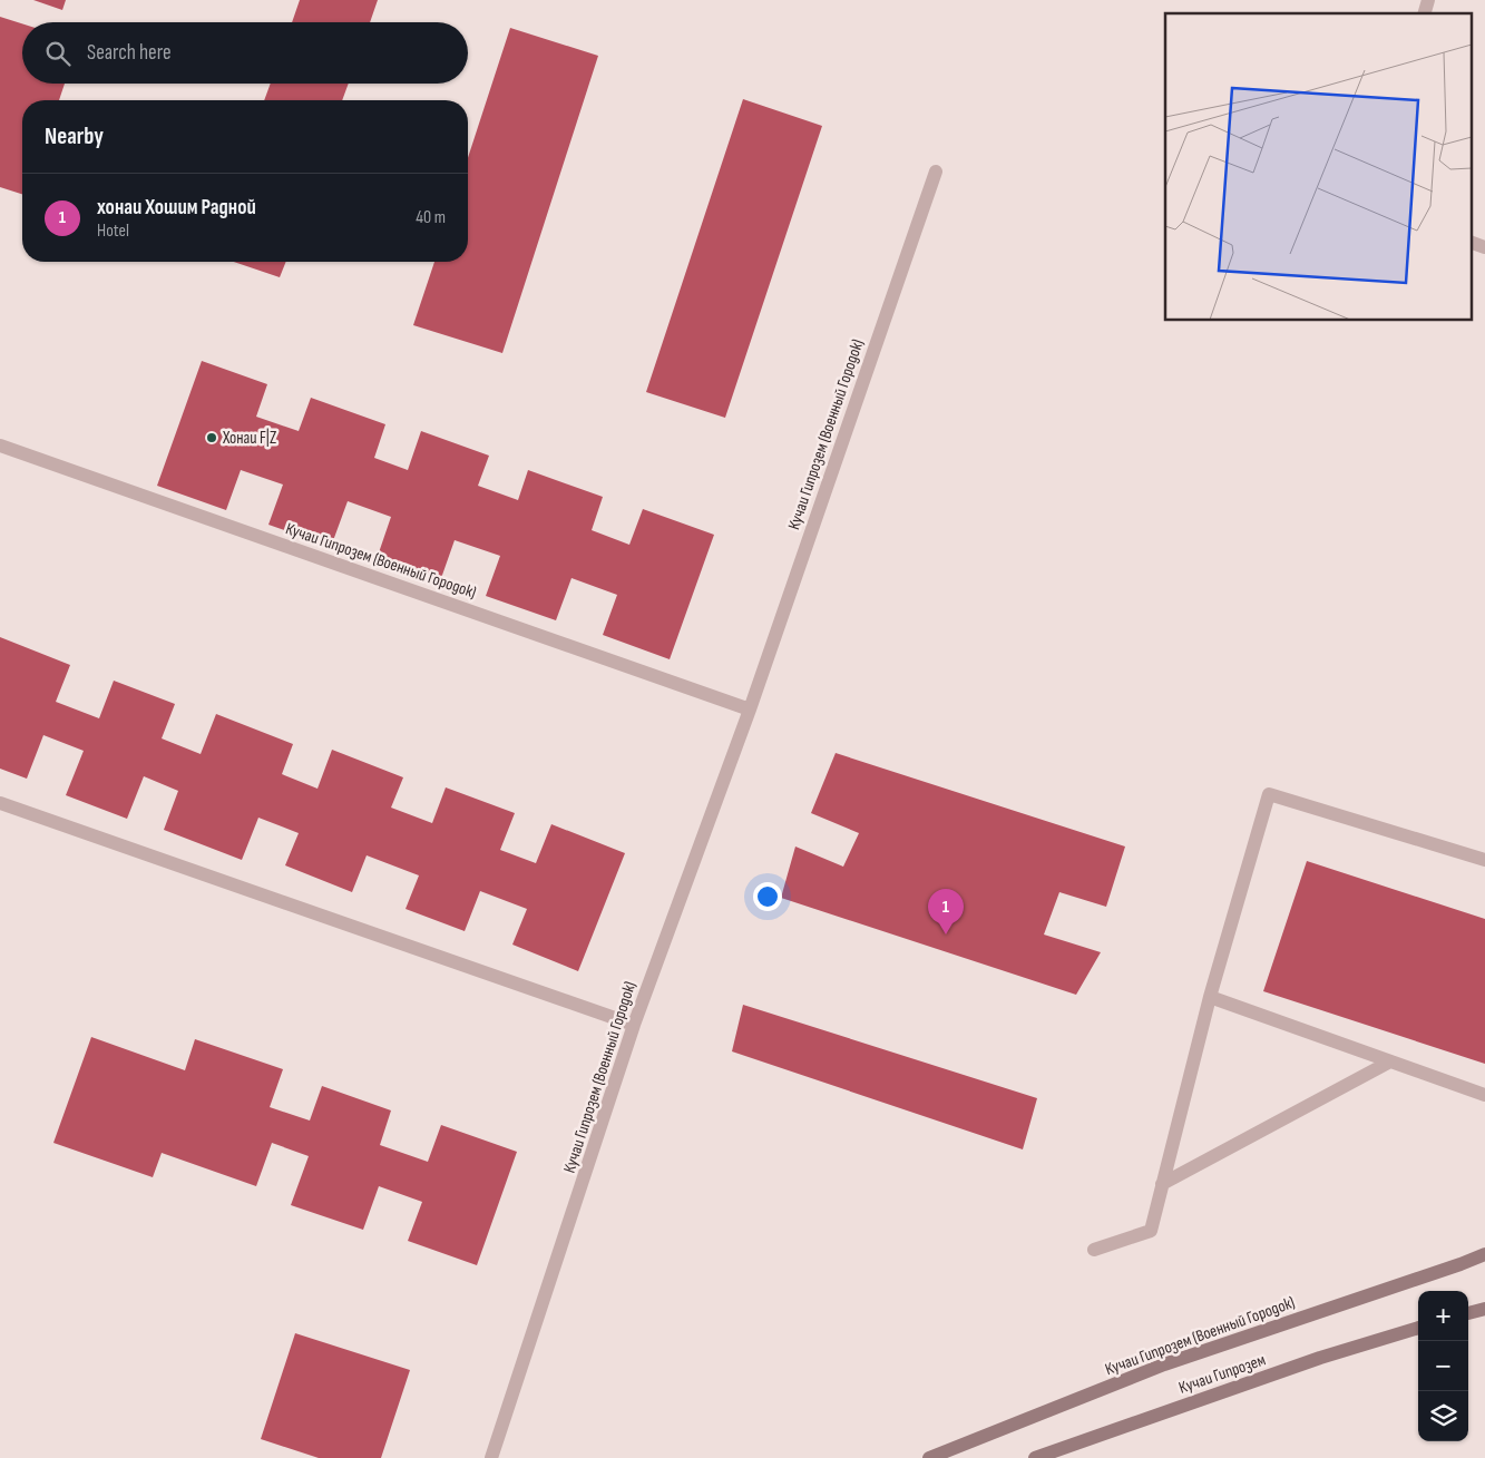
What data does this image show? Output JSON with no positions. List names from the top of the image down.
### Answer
{
  "streets": {
    "main road": ["Кучаи Гипрозем (Военный Городок)", "Кучаи Гипрозем"]
  },
  "places": ["Хонаи F|Z"],
  "page": {
    "search": "Search here",
    "heading": "Nearby",
    "list": [
      {
        "mark": "1",
        "name": "хонаи Хошим Радной",
        "note": "Hotel",
        "value": "40 m"
      }
    ],
    "pins": "1",
    "map_buttons": ["+", "−"]
  }
}
